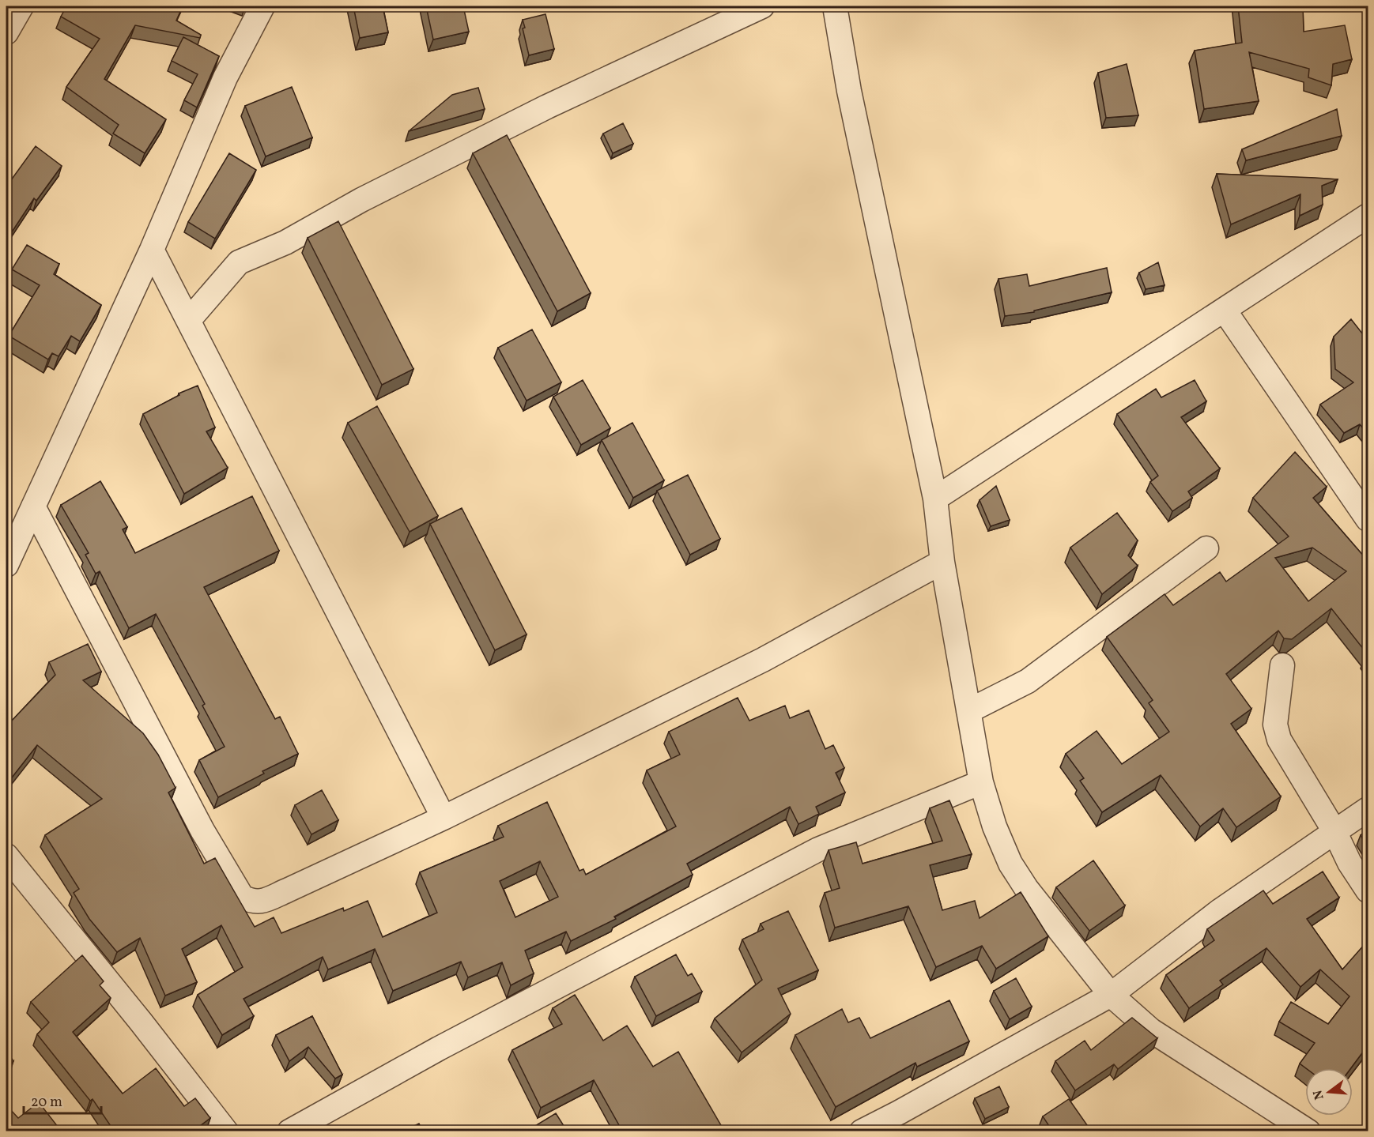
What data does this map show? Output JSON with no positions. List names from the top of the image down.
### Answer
{
  "scale_bar": "20 m",
  "north": "left"
}
